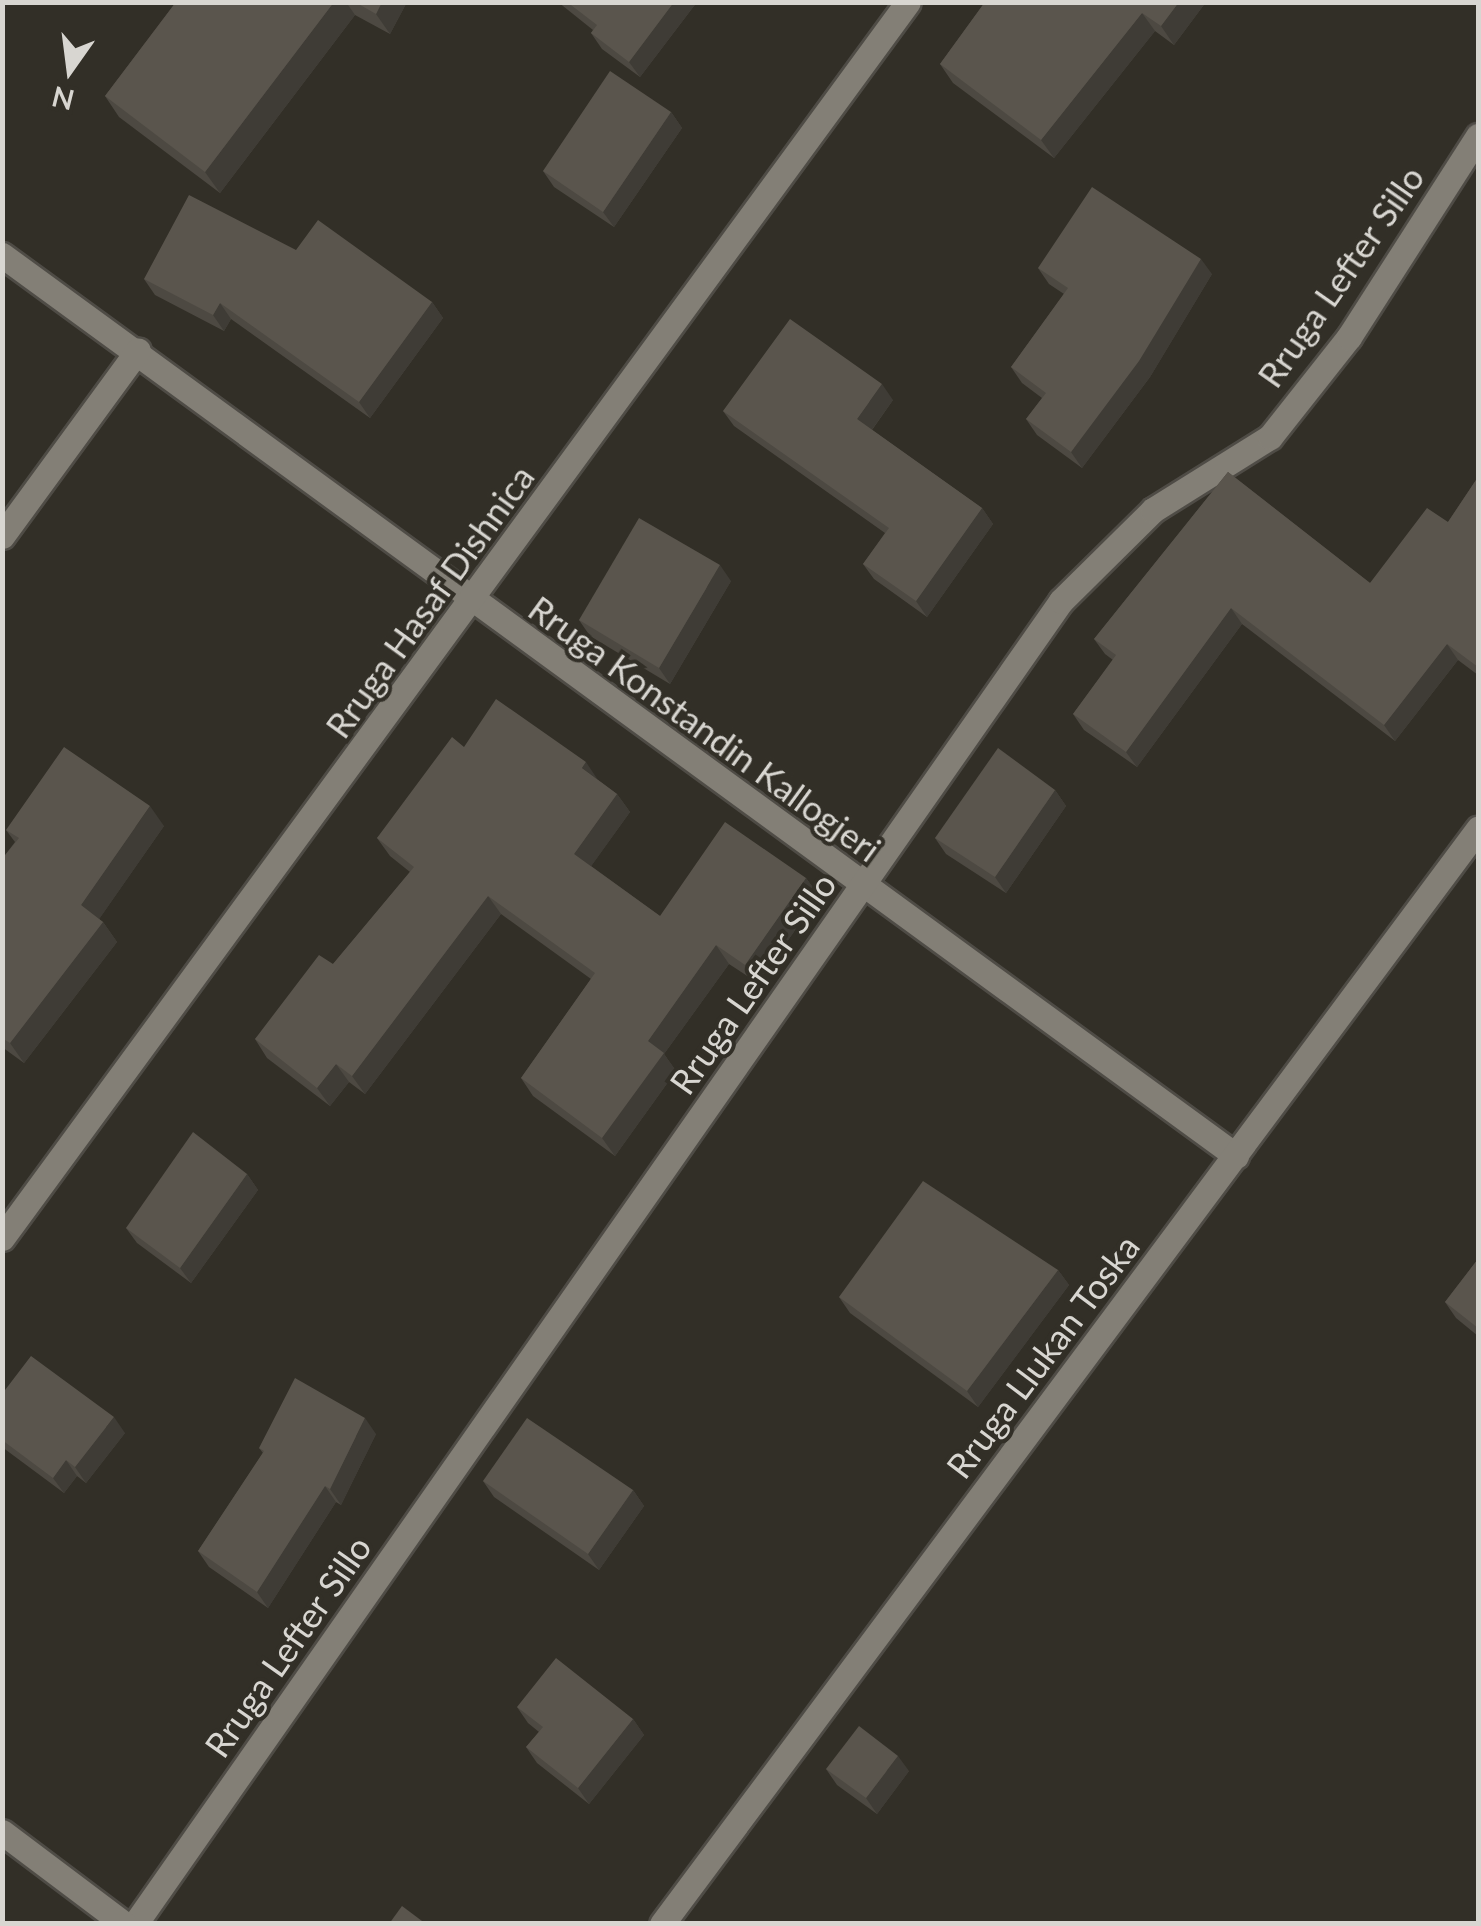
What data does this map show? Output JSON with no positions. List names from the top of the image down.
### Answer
{
  "streets": {
    "street": [
      "Rruga Lefter Sillo",
      "Rruga Hasaf Dishnica",
      "Rruga Konstandin Kallogjeri",
      "Rruga Llukan Toska"
    ]
  },
  "crossings": [
    ["Rruga Lefter Sillo", "Rruga Konstandin Kallogjeri"],
    ["Rruga Hasaf Dishnica", "Rruga Konstandin Kallogjeri"],
    ["Rruga Konstandin Kallogjeri", "Rruga Llukan Toska"]
  ],
  "north": "bottom"
}
